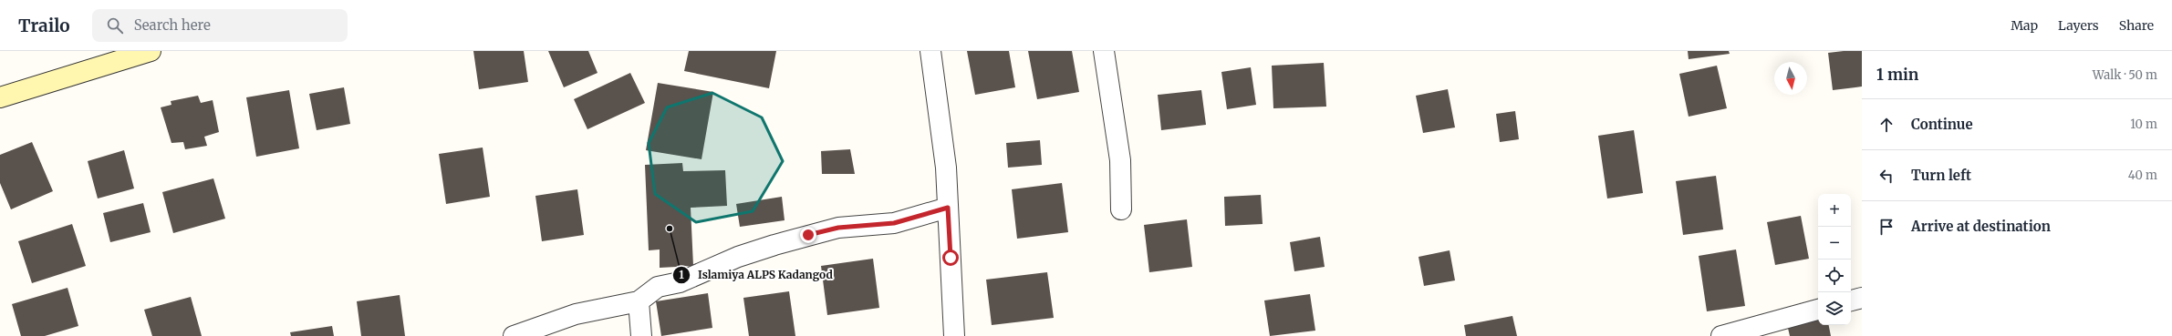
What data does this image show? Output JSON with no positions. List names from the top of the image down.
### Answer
{
  "places": ["Islamiya ALPS Kadangod"],
  "north": "bottom",
  "page": {
    "header": "Trailo",
    "search": "Search here",
    "nav": ["Map", "Layers", "Share"],
    "heading": ["1 min", "Walk · 50 m"],
    "list": [
      ["Continue", "10 m"],
      ["Turn left", "40 m"],
      "Arrive at destination"
    ],
    "map_buttons": ["+", "−"]
  }
}
